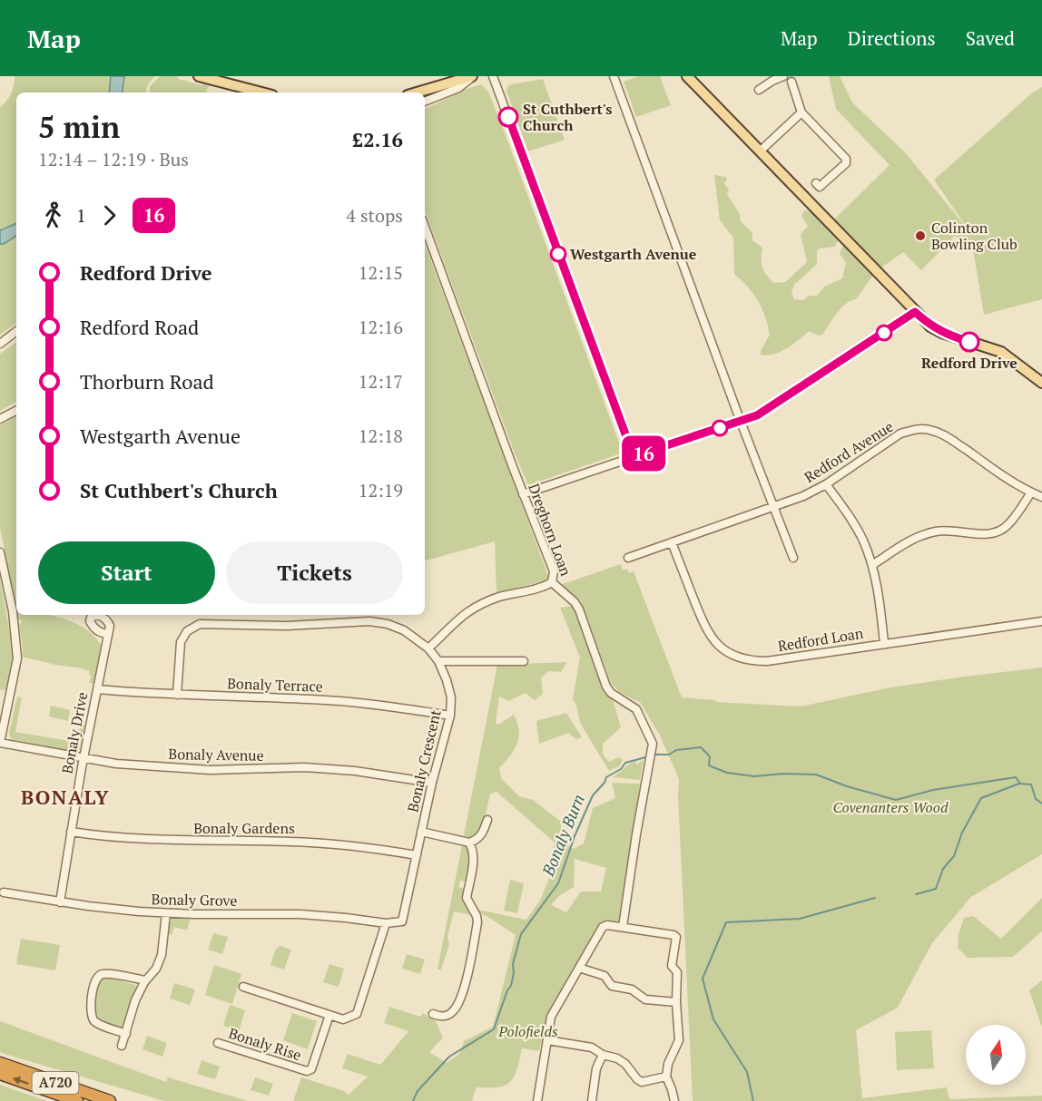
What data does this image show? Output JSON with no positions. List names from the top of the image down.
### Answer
{
  "streets": {
    "highway": ["A720"],
    "street": [
      "Redford Avenue",
      "Dreghorn Loan",
      "Redford Loan",
      "Bonaly Terrace",
      "Bonaly Drive",
      "Bonaly Avenue",
      "Bonaly Crescent",
      "Bonaly Gardens",
      "Bonaly Grove",
      "Bonaly Rise"
    ]
  },
  "crossings": [
    ["Redford Avenue", "Redford Loan"],
    ["Bonaly Terrace", "Bonaly Drive"],
    ["Bonaly Terrace", "Bonaly Crescent"],
    ["Bonaly Drive", "Bonaly Avenue"],
    ["Bonaly Drive", "Bonaly Gardens"],
    ["Bonaly Drive", "Bonaly Grove"],
    ["Bonaly Avenue", "Bonaly Crescent"],
    ["Bonaly Crescent", "Bonaly Gardens"],
    ["Bonaly Crescent", "Bonaly Grove"]
  ],
  "districts": ["BONALY"],
  "water": ["Bonaly Burn"],
  "parks": ["Covenanters Wood", "Polofields"],
  "places": [
    "St Cuthbert's Church",
    "Colinton Bowling Club",
    "Westgarth Avenue",
    "Redford Drive"
  ],
  "lines": ["bus line 16"],
  "north": "top",
  "page": {
    "header": "Map",
    "nav": ["Map", "Directions", "Saved"],
    "on_map": "16",
    "heading": ["5 min", "12:14 – 12:19 · Bus", "£2.16"],
    "legs": ["1", "16", "4 stops"],
    "list": [
      {
        "name": "Redford Drive",
        "value": "12:15"
      },
      {
        "name": "Redford Road",
        "value": "12:16"
      },
      {
        "name": "Thorburn Road",
        "value": "12:17"
      },
      {
        "name": "Westgarth Avenue",
        "value": "12:18"
      },
      {
        "name": "St Cuthbert's Church",
        "value": "12:19"
      }
    ],
    "buttons": ["Start", "Tickets"]
  }
}
